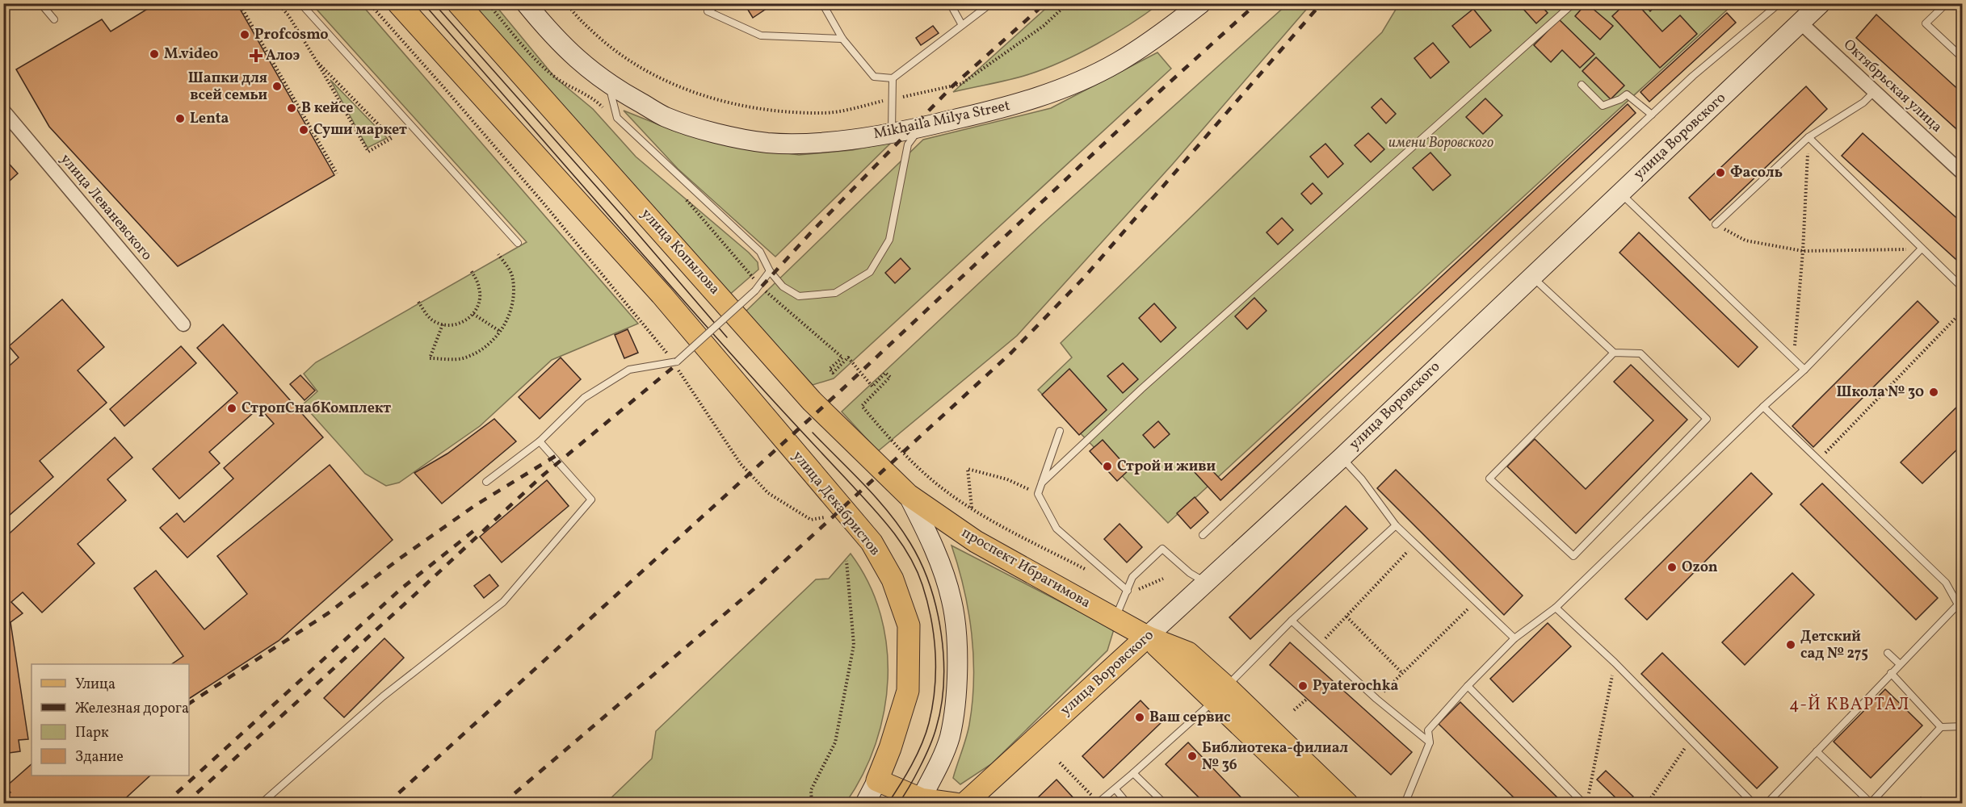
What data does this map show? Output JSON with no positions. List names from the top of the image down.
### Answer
{
  "streets": {
    "main road": [
      "Mikhaila Milya Street",
      "улица Воровского",
      "улица Копылова",
      "улица Декабристов",
      "проспект Ибрагимова"
    ],
    "street": ["Октябрьская улица", "улица Леваневского"]
  },
  "crossings": [
    ["Октябрьская улица", "улица Воровского"],
    ["улица Воровского", "проспект Ибрагимова"],
    ["улица Копылова", "проспект Ибрагимова"]
  ],
  "districts": ["4-Й КВАРТАЛ"],
  "parks": ["имени Воровского"],
  "places": {
    "other": [
      "Profcosmo",
      "M.video",
      "Шапки для всей семьи",
      "В кейсе",
      "Lenta",
      "Суши маркет",
      "Фасоль",
      "Школа № 30",
      "СтропСнабКомплект",
      "Строй и живи",
      "Ozon",
      "Детский сад № 275",
      "Pyaterochka",
      "Ваш сервис",
      "Библиотека-филиал № 36"
    ],
    "health": ["Алоэ"]
  },
  "legend": [
    "Улица",
    "Железная дорога",
    "Парк",
    "Здание"
  ]
}
